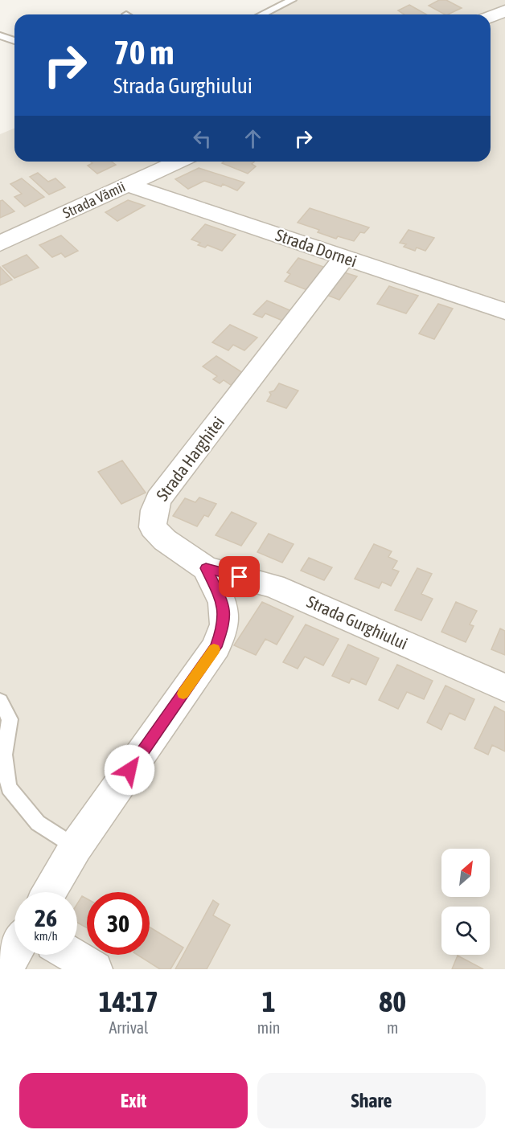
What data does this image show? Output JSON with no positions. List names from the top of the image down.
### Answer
{
  "streets": {
    "street": [
      "Strada Vămii",
      "Strada Dornei",
      "Strada Harghitei",
      "Strada Gurghiului"
    ]
  },
  "crossings": [
    ["Strada Vămii", "Strada Dornei"],
    ["Strada Dornei", "Strada Harghitei"],
    ["Strada Harghitei", "Strada Gurghiului"]
  ],
  "north": "top right",
  "page": {
    "turn": ["70 m", "Strada Gurghiului"],
    "speed": "26 km/h",
    "limit": "30",
    "eta": [
      "14:17",
      "Arrival",
      "1",
      "min",
      "80",
      "m"
    ],
    "buttons": ["Exit", "Share"]
  }
}
